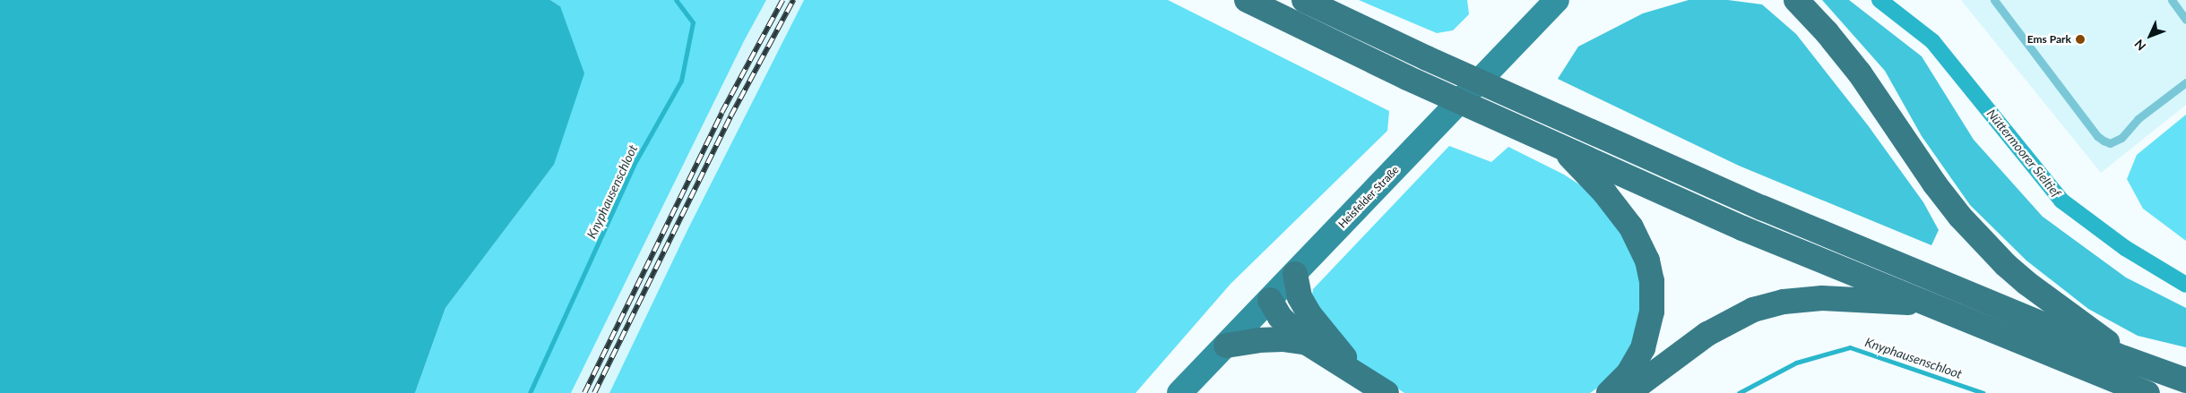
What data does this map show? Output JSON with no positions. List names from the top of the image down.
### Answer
{
  "streets": {
    "main road": ["Heisfelder Straße"]
  },
  "water": ["Nüttermoorer Sieltief", "Knyphausenschloot"],
  "places": ["Ems Park"],
  "north": "bottom left"
}
